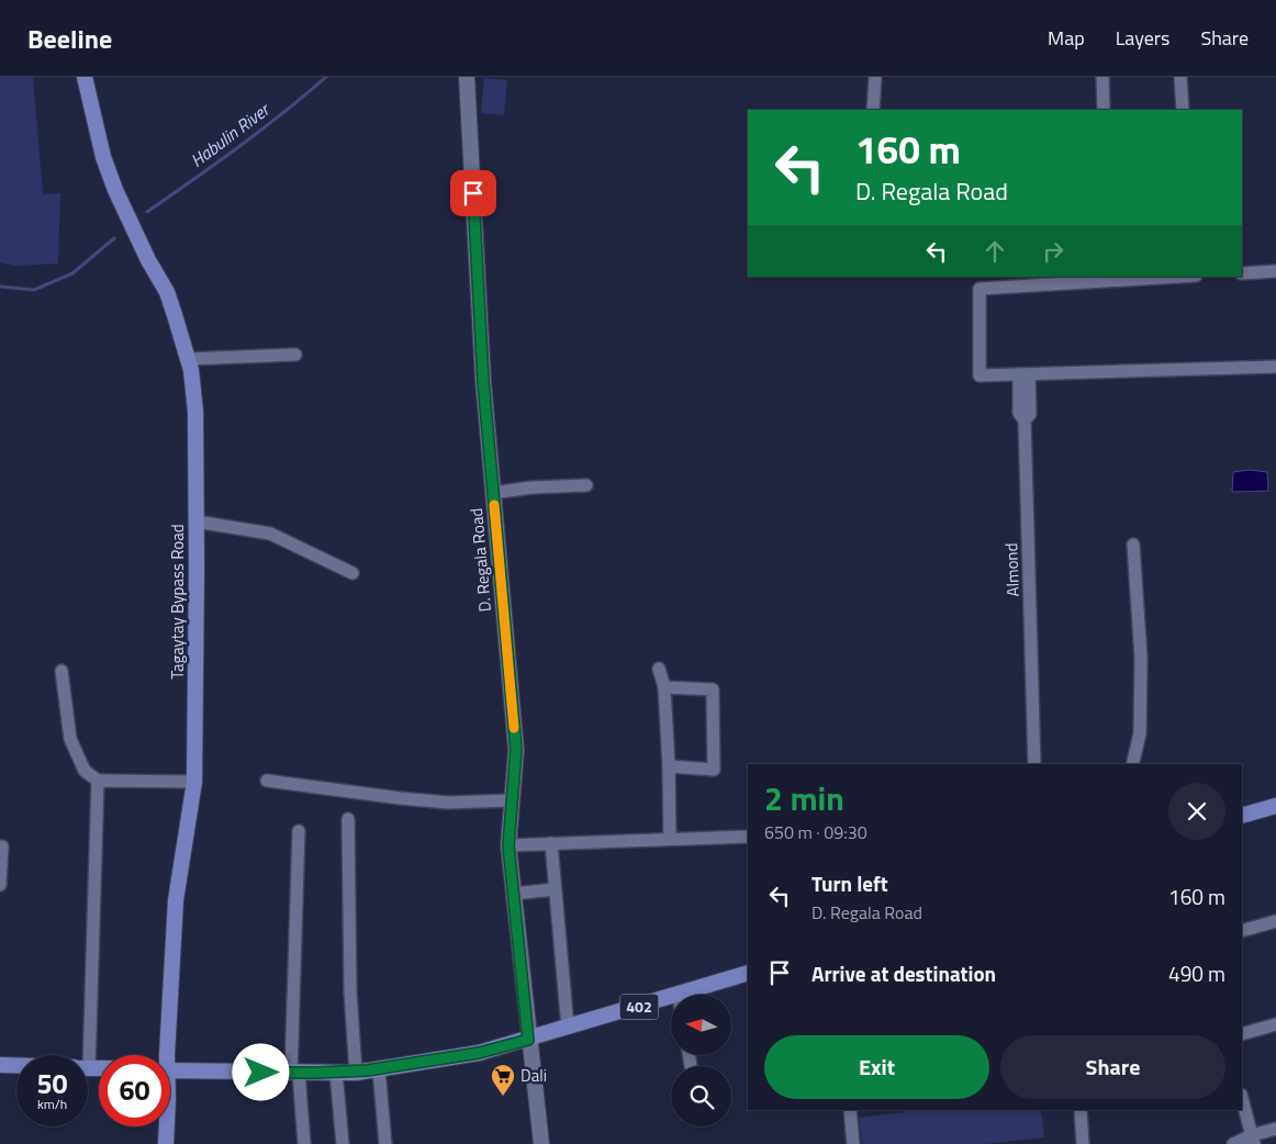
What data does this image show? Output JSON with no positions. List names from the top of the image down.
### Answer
{
  "streets": {
    "main road": ["Tagaytay Bypass Road", "402"],
    "street": ["D. Regala Road", "Almond"]
  },
  "crossings": [
    ["D. Regala Road", "402"]
  ],
  "water": ["Habulin River"],
  "places": {
    "supermarket": ["Dali"]
  },
  "north": "left",
  "page": {
    "header": "Beeline",
    "nav": ["Map", "Layers", "Share"],
    "turn": ["160 m", "D. Regala Road"],
    "heading": ["2 min", "650 m · 09:30"],
    "list": [
      {
        "name": "Turn left",
        "note": "D. Regala Road",
        "value": "160 m"
      },
      {
        "name": "Arrive at destination",
        "value": "490 m"
      }
    ],
    "buttons": ["Exit", "Share"],
    "speed": "50 km/h",
    "limit": "60"
  }
}
